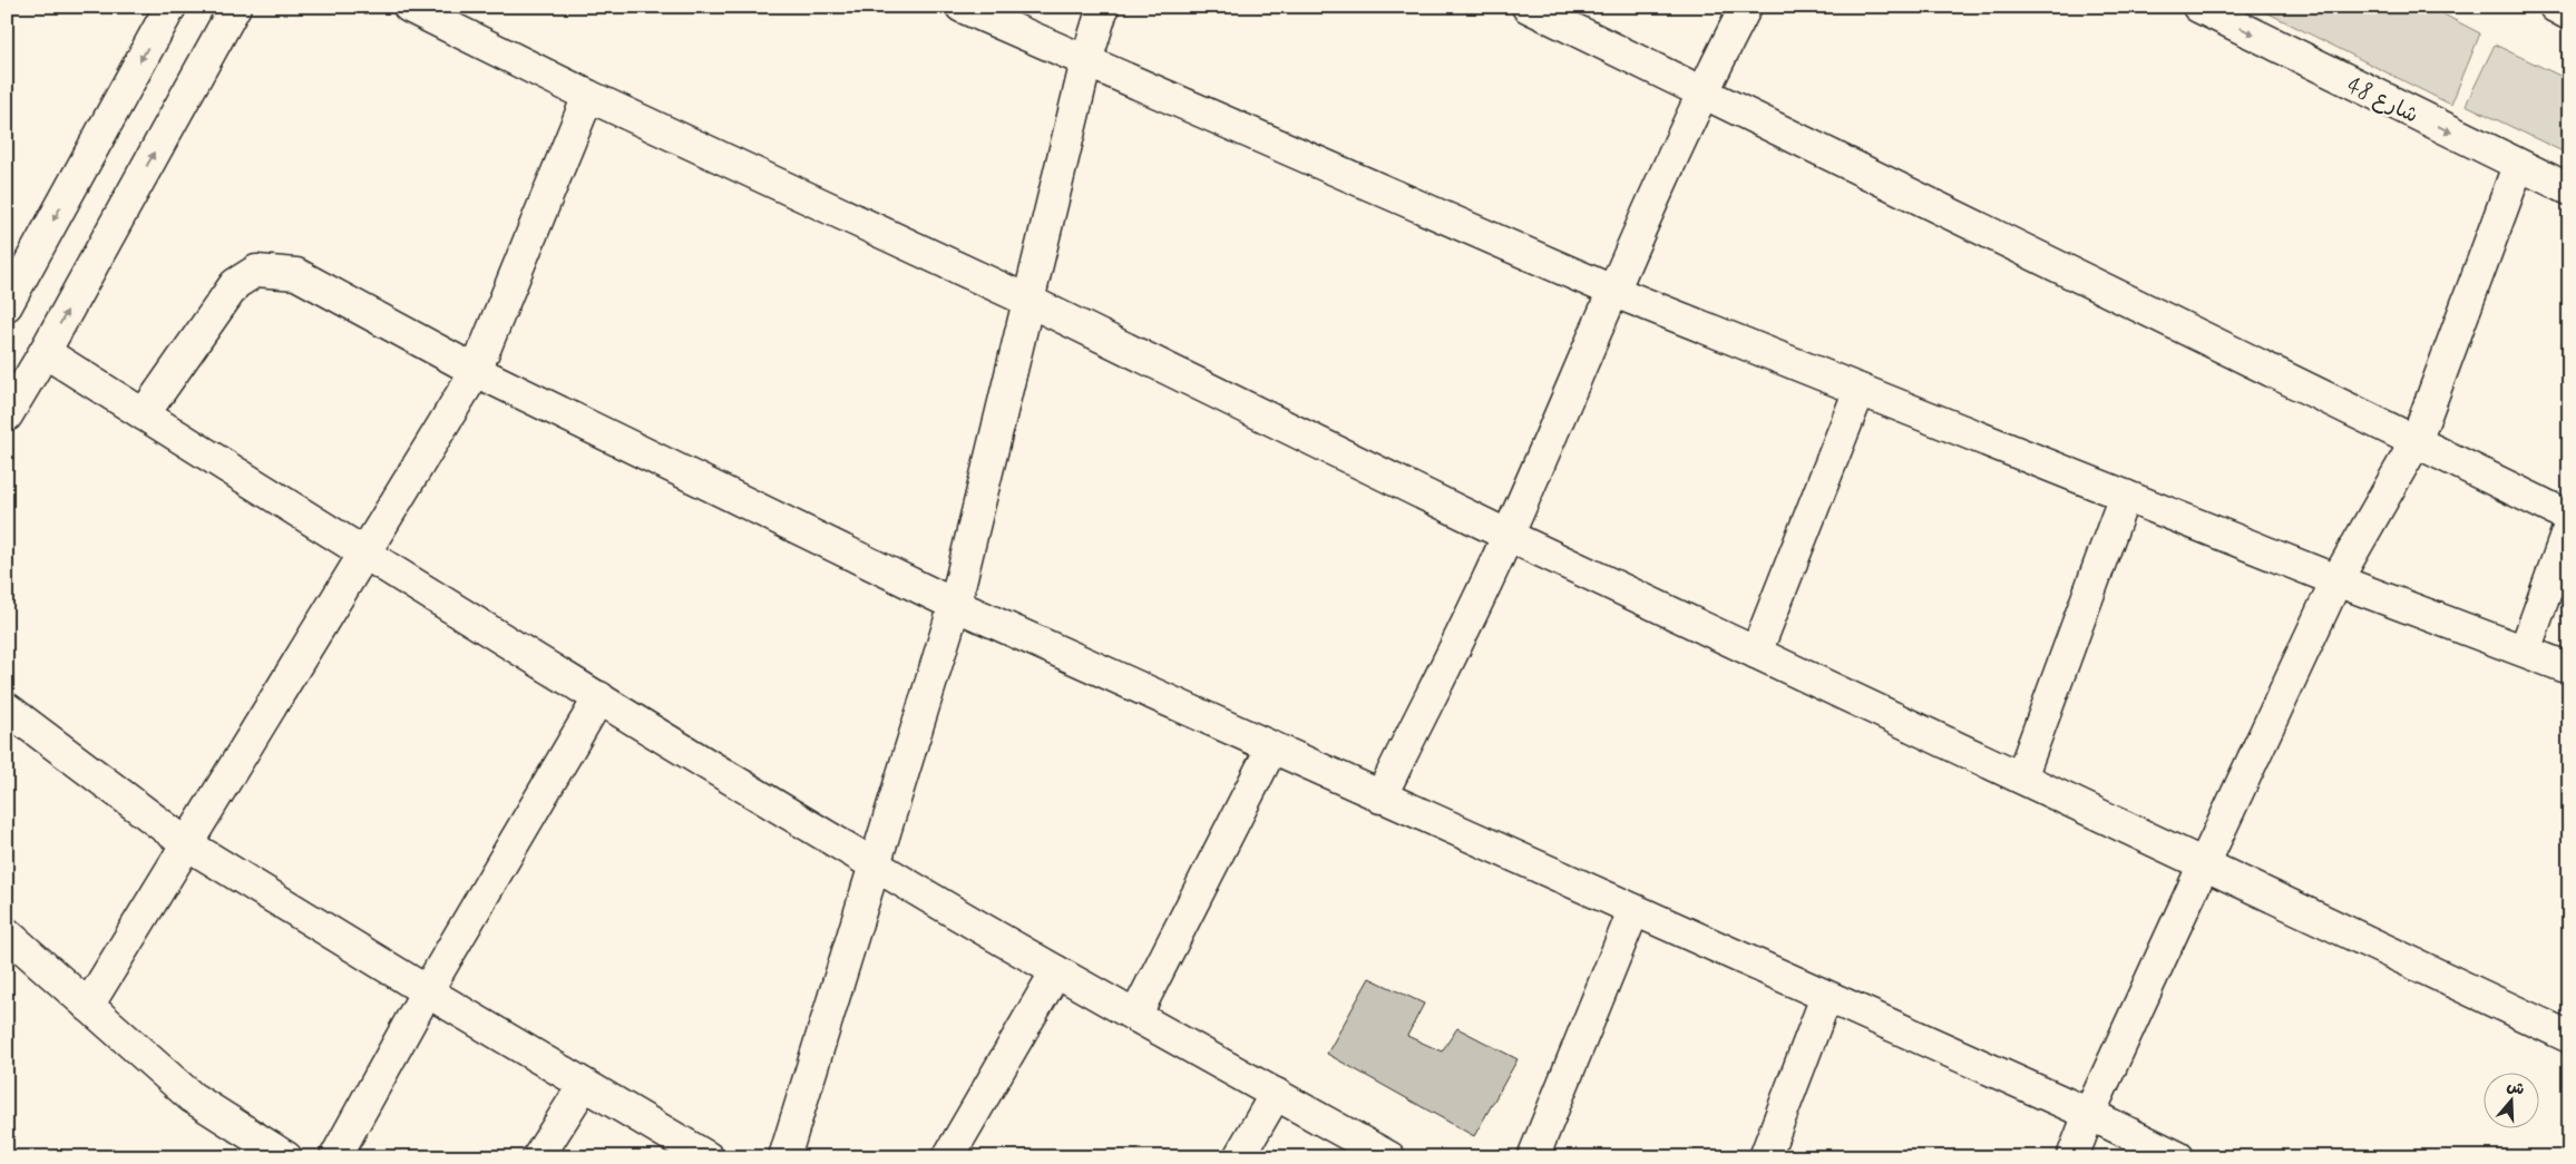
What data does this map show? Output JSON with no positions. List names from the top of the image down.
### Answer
{
  "streets": {
    "street": ["48 شارع"]
  },
  "one_way": ["48 شارع"],
  "north": "top"
}
